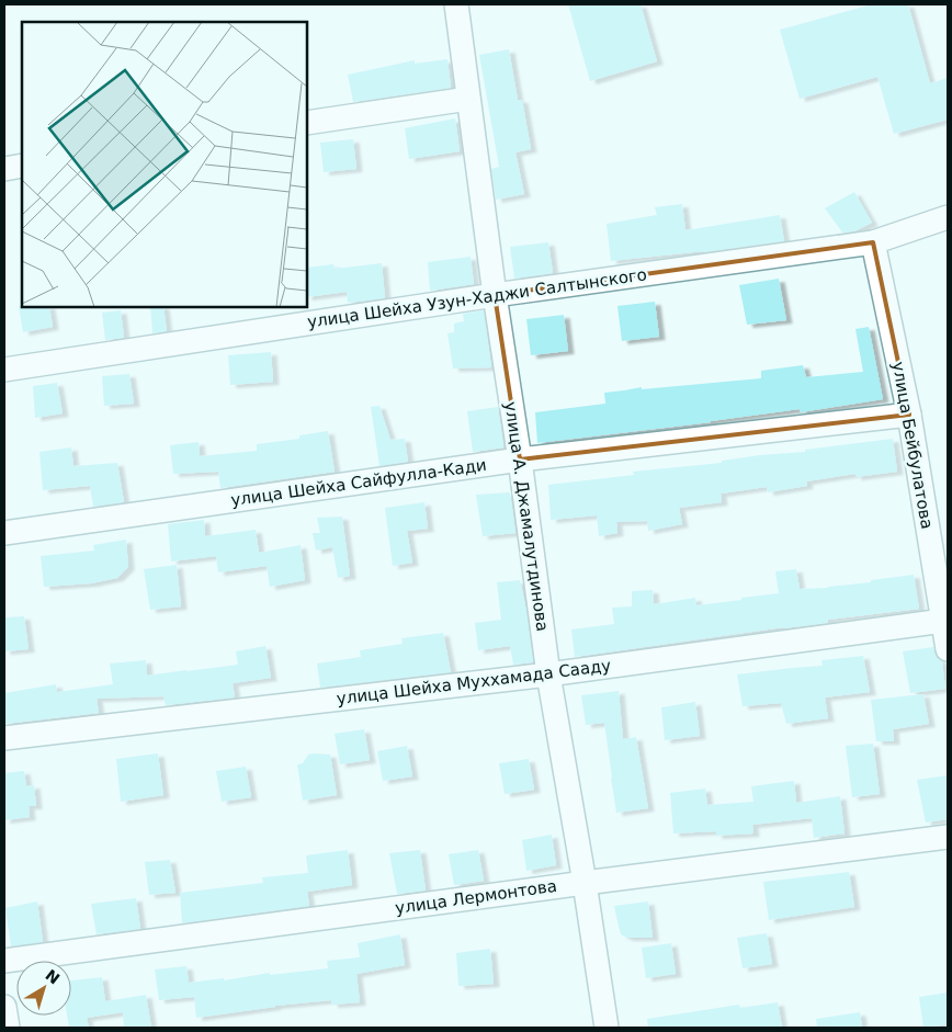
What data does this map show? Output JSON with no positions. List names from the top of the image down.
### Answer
{
  "streets": {
    "street": [
      "улица Шейха Узун-Хаджи Салтынского",
      "улица Бейбулатова",
      "улица Шейха Сайфулла-Кади",
      "улица А. Джамалутдинова",
      "улица Шейха Муххамада Сааду",
      "улица Лермонтова"
    ]
  },
  "crossings": [
    ["улица Шейха Узун-Хаджи Салтынского", "улица Бейбулатова"],
    ["улица Шейха Узун-Хаджи Салтынского", "улица А. Джамалутдинова"],
    ["улица Бейбулатова", "улица Шейха Сайфулла-Кади"],
    ["улица Бейбулатова", "улица Шейха Муххамада Сааду"],
    ["улица Шейха Сайфулла-Кади", "улица А. Джамалутдинова"],
    ["улица А. Джамалутдинова", "улица Шейха Муххамада Сааду"],
    ["улица А. Джамалутдинова", "улица Лермонтова"]
  ],
  "north": "top right"
}
